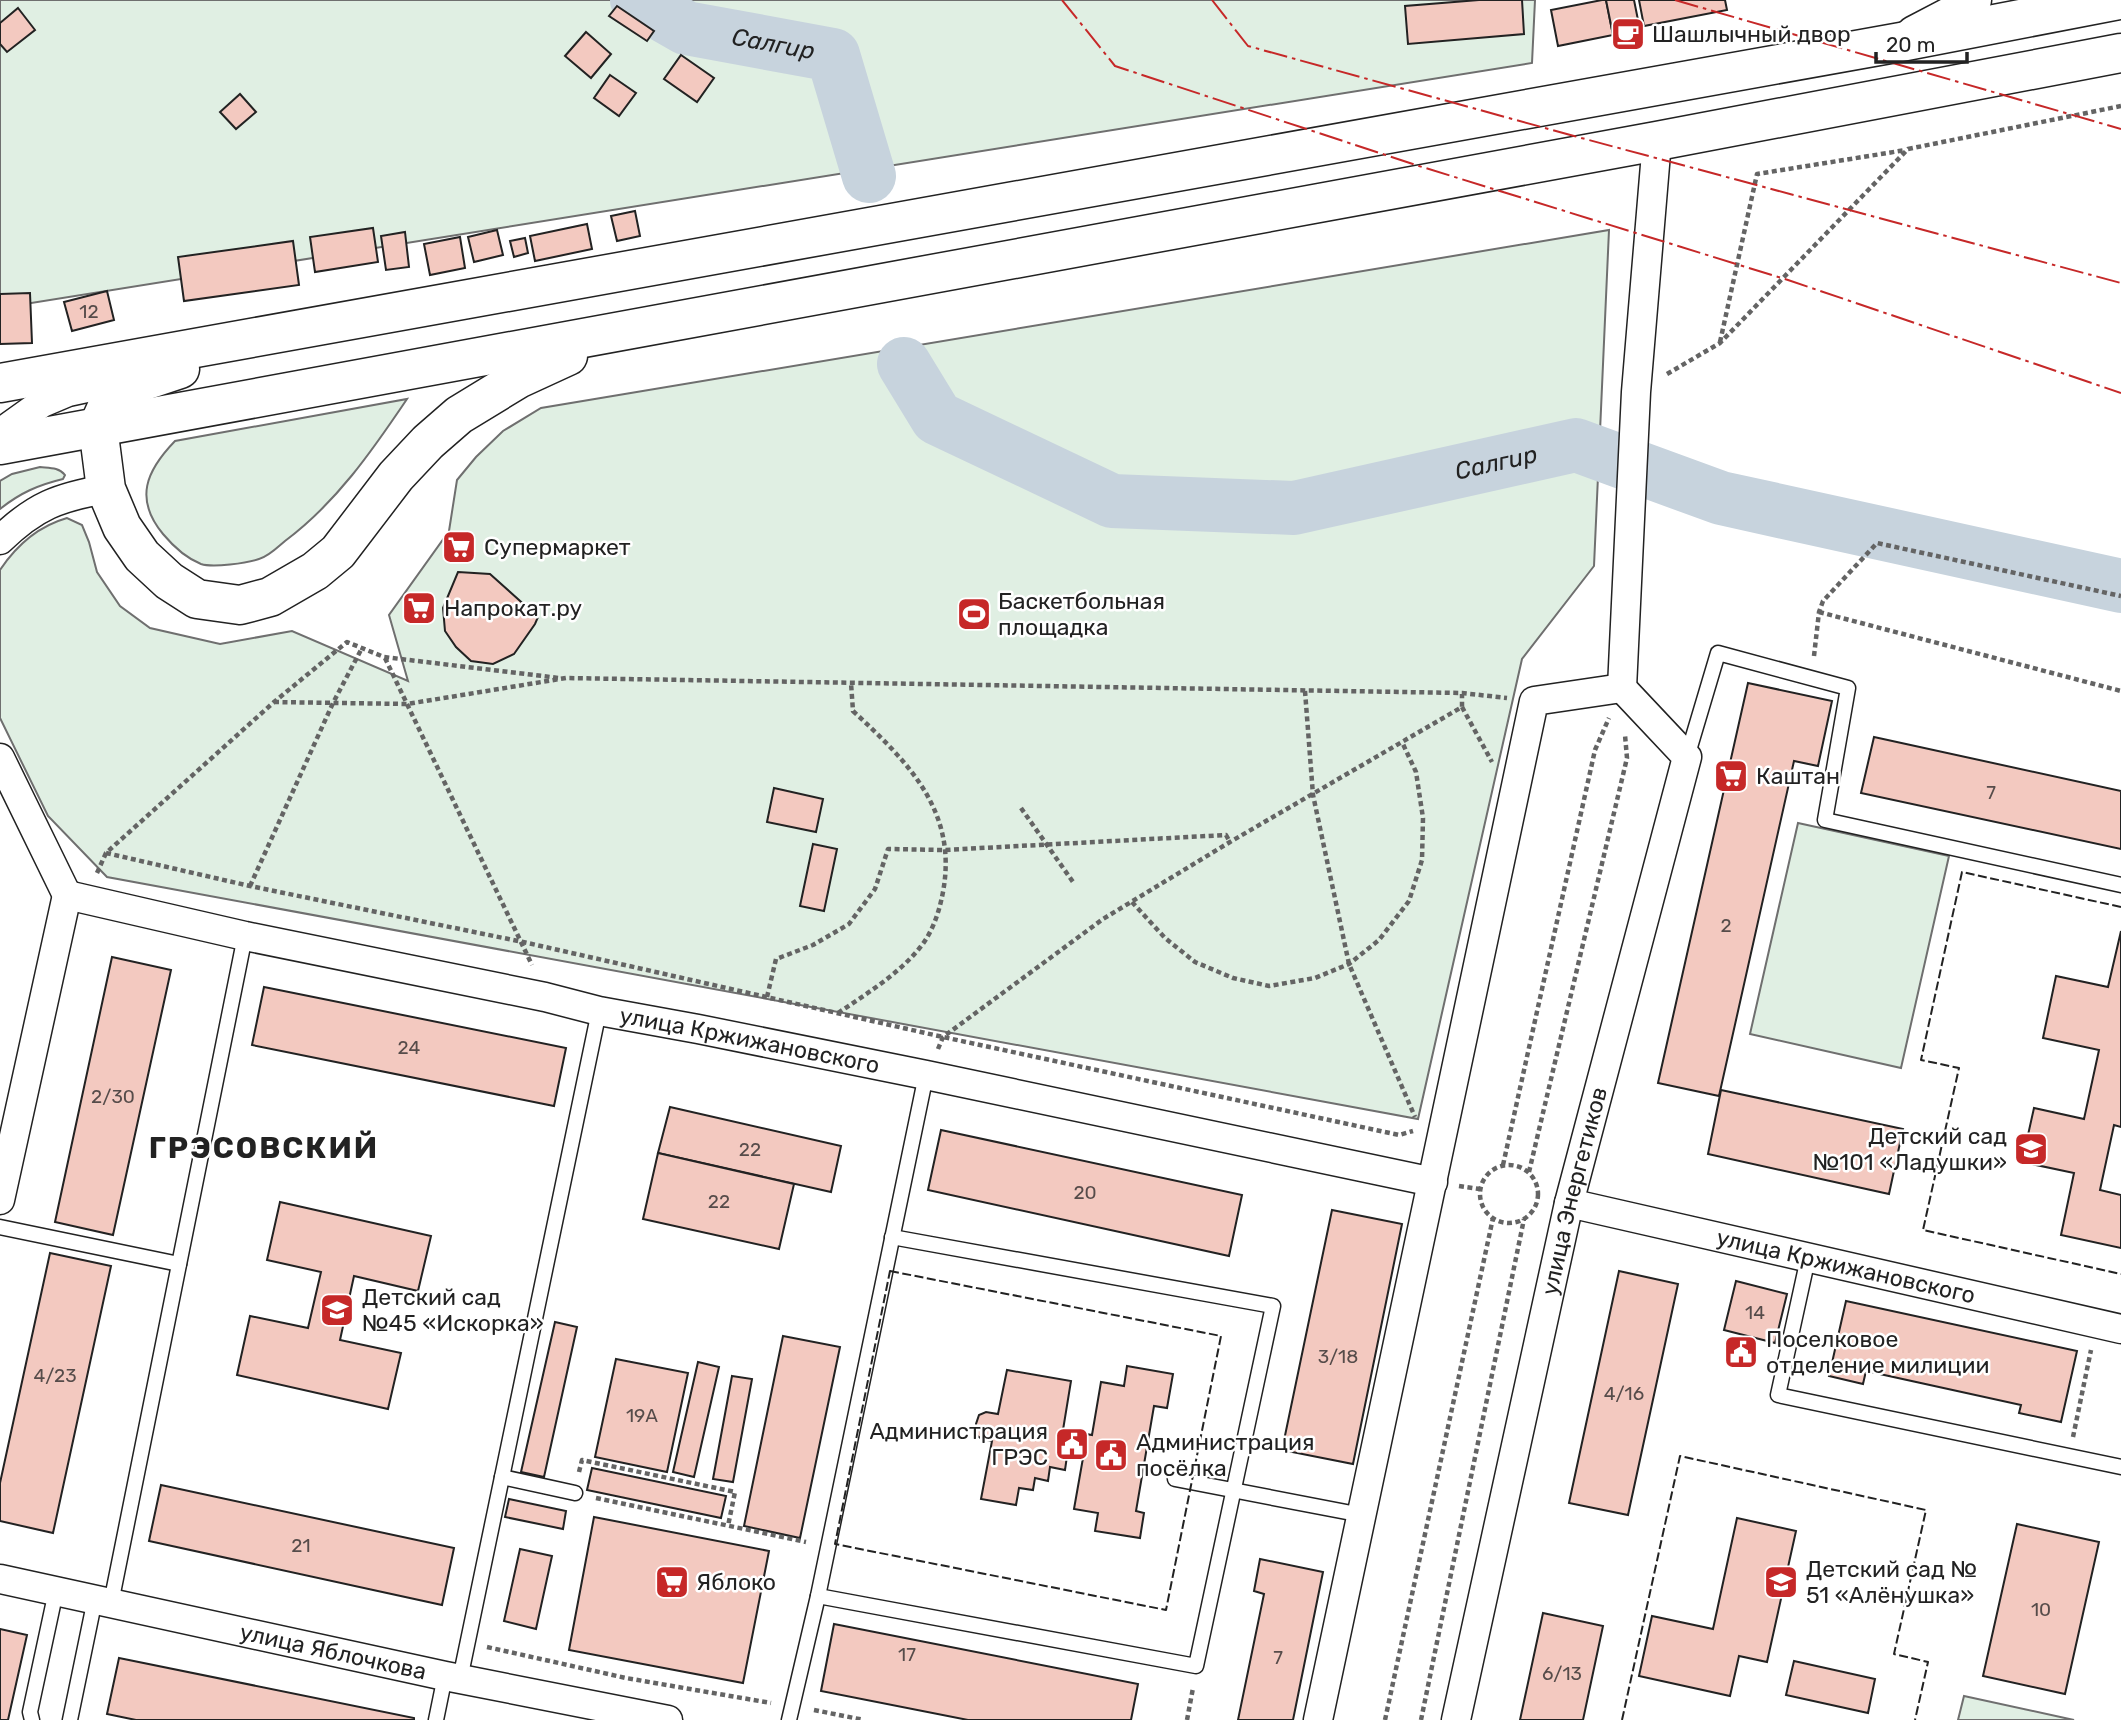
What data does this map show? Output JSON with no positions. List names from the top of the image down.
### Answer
{
  "streets": {
    "street": ["улица Кржижановского", "улица Энергетиков", "улица Яблочкова"]
  },
  "crossings": [
    ["улица Кржижановского", "улица Энергетиков"]
  ],
  "districts": ["ГРЭСОВСКИЙ"],
  "water": ["Салгир"],
  "places": {
    "cafe": ["Шашлычный двор"],
    "supermarket": [
      "Супермаркет",
      "Напрокат.ру",
      "Каштан",
      "Яблоко"
    ],
    "sports": ["Баскетбольная площадка"],
    "school or university": ["Детский сад №101 «Ладушки»", "Детский сад №45 «Искорка»", "Детский сад № 51 «Алёнушка»"],
    "public building": ["Поселковое отделение милиции", "Администрация ГРЭС", "Администрация посёлка"]
  },
  "house_numbers": [
    "12",
    "7",
    "2",
    "24",
    "2/30",
    "22",
    "20",
    "22",
    "14",
    "3/18",
    "4/23",
    "4/16",
    "19А",
    "21",
    "10",
    "17",
    "7",
    "6/13"
  ],
  "scale_bar": "20 m"
}
